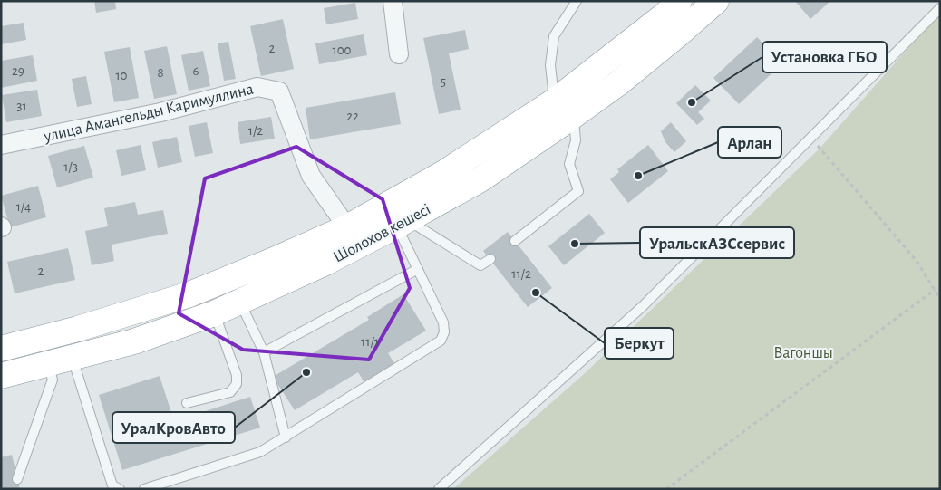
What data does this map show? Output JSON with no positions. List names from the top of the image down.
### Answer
{
  "streets": {
    "highway": ["Шолохов көшесі"],
    "street": ["улица Амангельды Каримуллина"]
  },
  "crossings": [
    ["улица Амангельды Каримуллина", "Шолохов көшесі"]
  ],
  "parks": ["Вагоншы"],
  "places": [
    "Установка ГБО",
    "Арлан",
    "УральскАЗСсервис",
    "Беркут",
    "УралКровАвто"
  ],
  "house_numbers": [
    "2",
    "100",
    "29",
    "6",
    "8",
    "10",
    "5",
    "31",
    "22",
    "1/2",
    "1/3",
    "1/4",
    "2",
    "11/2",
    "11/1"
  ]
}
